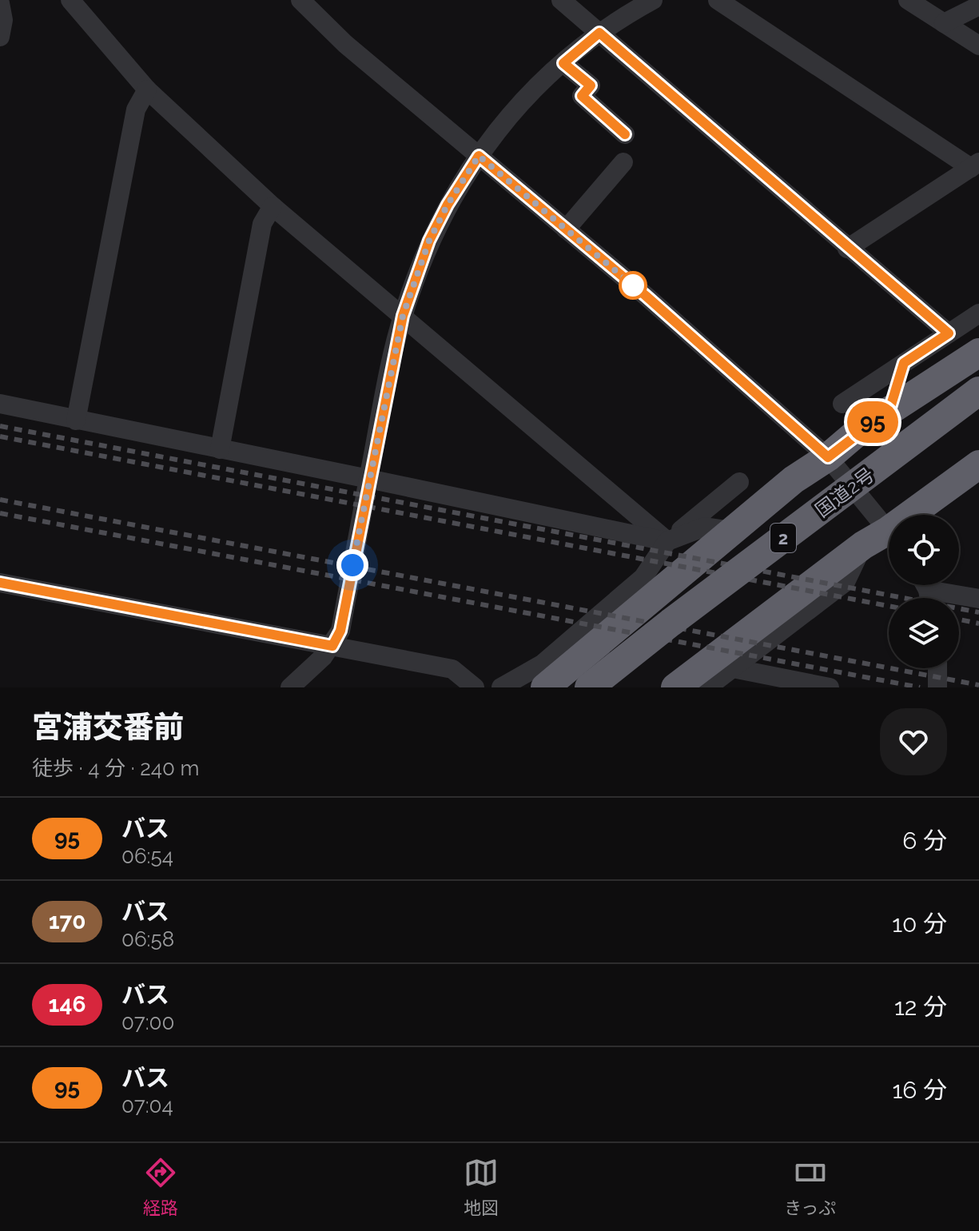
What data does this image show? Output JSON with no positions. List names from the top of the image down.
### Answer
{
  "streets": {
    "highway": ["国道2号", "2"]
  },
  "lines": ["bus line 95"],
  "page": {
    "on_map": "95",
    "heading": ["宮浦交番前", "徒歩 · 4 分 · 240 m"],
    "list": [
      {
        "mark": "95",
        "name": "バス",
        "note": "06:54",
        "value": "6 分"
      },
      {
        "mark": "170",
        "name": "バス",
        "note": "06:58",
        "value": "10 分"
      },
      {
        "mark": "146",
        "name": "バス",
        "note": "07:00",
        "value": "12 分"
      },
      {
        "mark": "95",
        "name": "バス",
        "note": "07:04",
        "value": "16 分"
      }
    ],
    "tabs": ["経路", "地図", "きっぷ"]
  }
}
